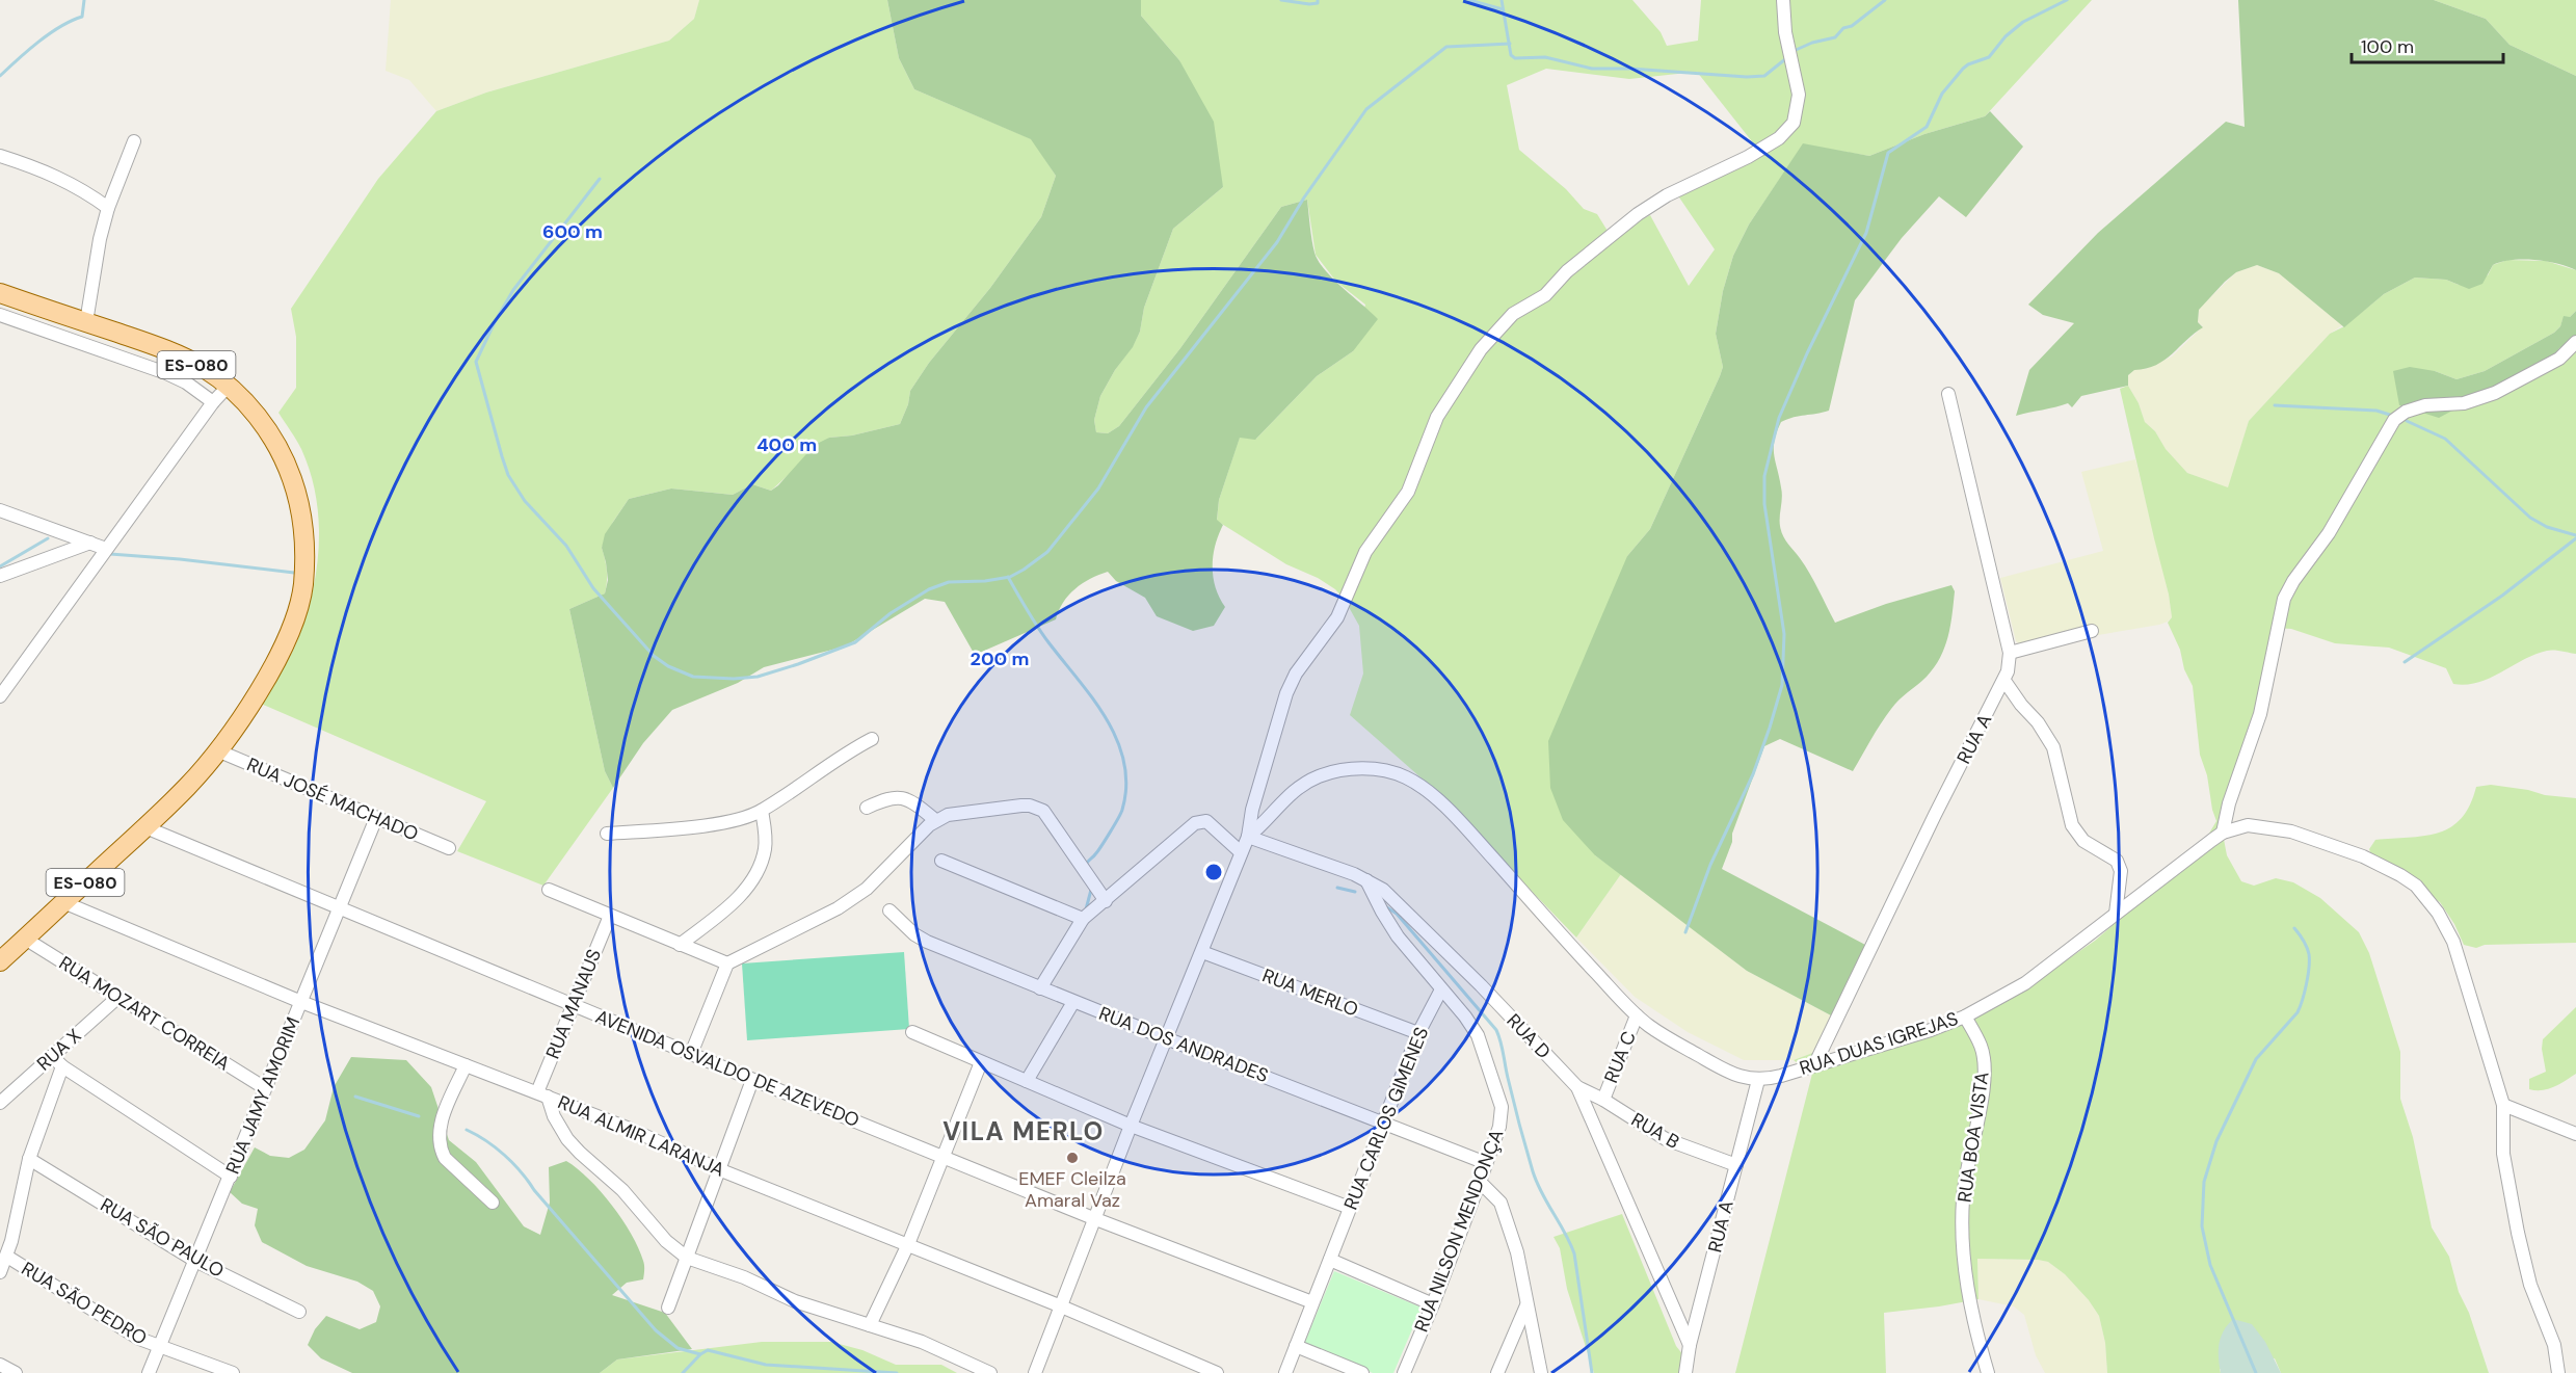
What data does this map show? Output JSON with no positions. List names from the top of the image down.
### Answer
{
  "streets": {
    "main road": ["ES-080"],
    "street": [
      "RUA A",
      "RUA JOSÉ MACHADO",
      "RUA MERLO",
      "RUA MANAUS",
      "RUA MOZART CORREIA",
      "RUA D",
      "RUA DUAS IGREJAS",
      "RUA DOS ANDRADES",
      "RUA X",
      "RUA C",
      "AVENIDA OSVALDO DE AZEVEDO",
      "RUA JAMY AMORIM",
      "RUA CARLOS GIMENES",
      "RUA B",
      "RUA ALMIR LARANJA",
      "RUA BOA VISTA",
      "RUA NILSON MENDONÇA",
      "RUA SÃO PAULO",
      "RUA SÃO PEDRO"
    ]
  },
  "crossings": [
    ["ES-080", "RUA JOSÉ MACHADO"],
    ["ES-080", "RUA MOZART CORREIA"],
    ["ES-080", "AVENIDA OSVALDO DE AZEVEDO"],
    ["ES-080", "RUA ALMIR LARANJA"],
    ["RUA A", "RUA D"],
    ["RUA A", "RUA DUAS IGREJAS"],
    ["RUA A", "RUA B"],
    ["RUA JOSÉ MACHADO", "RUA JAMY AMORIM"],
    ["RUA MERLO", "RUA CARLOS GIMENES"],
    ["RUA MANAUS", "AVENIDA OSVALDO DE AZEVEDO"],
    ["RUA MANAUS", "RUA ALMIR LARANJA"],
    ["RUA MOZART CORREIA", "RUA X"],
    ["RUA MOZART CORREIA", "RUA JAMY AMORIM"],
    ["RUA D", "RUA DUAS IGREJAS"],
    ["RUA D", "RUA B"],
    ["RUA DUAS IGREJAS", "RUA C"],
    ["RUA DUAS IGREJAS", "RUA BOA VISTA"],
    ["RUA DOS ANDRADES", "RUA CARLOS GIMENES"],
    ["RUA DOS ANDRADES", "RUA NILSON MENDONÇA"],
    ["RUA C", "RUA B"],
    ["AVENIDA OSVALDO DE AZEVEDO", "RUA JAMY AMORIM"],
    ["AVENIDA OSVALDO DE AZEVEDO", "RUA CARLOS GIMENES"],
    ["RUA JAMY AMORIM", "RUA ALMIR LARANJA"],
    ["RUA JAMY AMORIM", "RUA SÃO PAULO"],
    ["RUA JAMY AMORIM", "RUA SÃO PEDRO"],
    ["RUA CARLOS GIMENES", "RUA NILSON MENDONÇA"]
  ],
  "districts": ["VILA MERLO"],
  "places": ["EMEF Cleilza Amaral Vaz"],
  "scale_bar": "100 m",
  "rings": ["600 m", "400 m", "200 m"]
}
